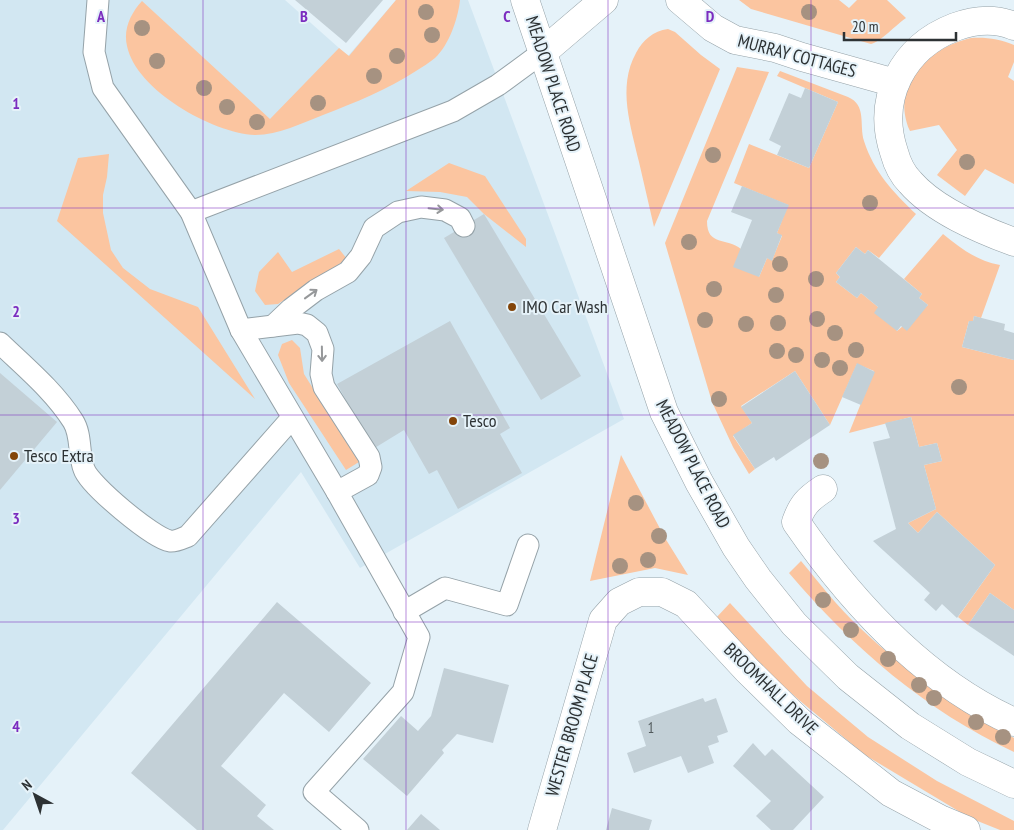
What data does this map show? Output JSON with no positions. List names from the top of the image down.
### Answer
{
  "streets": {
    "street": [
      "MURRAY COTTAGES",
      "MEADOW PLACE ROAD",
      "BROOMHALL DRIVE",
      "WESTER BROOM PLACE"
    ]
  },
  "crossings": [
    ["BROOMHALL DRIVE", "WESTER BROOM PLACE"]
  ],
  "places": ["IMO Car Wash", "Tesco", "Tesco Extra"],
  "house_numbers": ["1"],
  "scale_bar": "20 m",
  "north": "top left",
  "grid": {
    "columns": [
      "A",
      "B",
      "C",
      "D"
    ],
    "rows": [
      "1",
      "2",
      "3",
      "4"
    ]
  }
}
